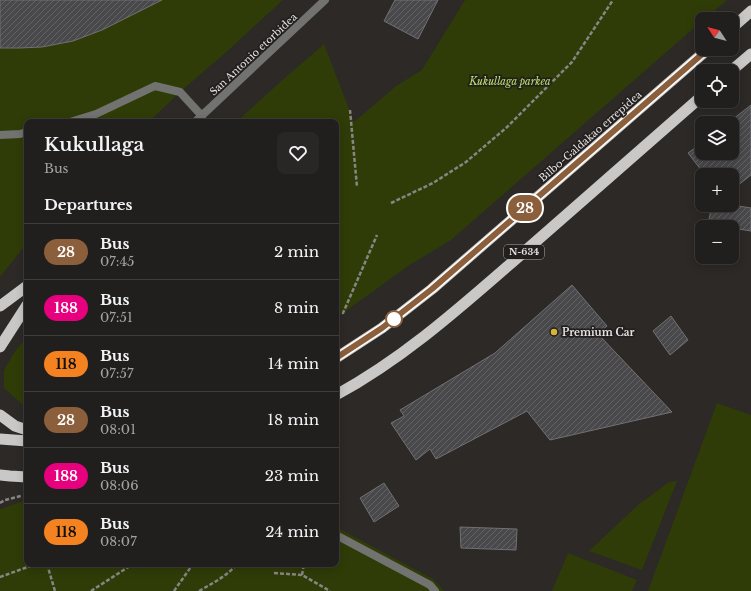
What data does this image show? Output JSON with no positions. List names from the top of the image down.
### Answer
{
  "streets": {
    "highway": ["Bilbo-Galdakao errepidea", "N-634"],
    "street": ["San Antonio etorbidea"]
  },
  "parks": ["Kukullaga parkea"],
  "places": ["Premium Car"],
  "lines": ["bus line 28"],
  "north": "top left",
  "page": {
    "on_map": "28",
    "map_buttons": ["+", "−"],
    "heading": [
      ["Kukullaga", "Bus"],
      "Departures"
    ],
    "list": [
      {
        "mark": "28",
        "name": "Bus",
        "note": "07:45",
        "value": "2 min"
      },
      {
        "mark": "188",
        "name": "Bus",
        "note": "07:51",
        "value": "8 min"
      },
      {
        "mark": "118",
        "name": "Bus",
        "note": "07:57",
        "value": "14 min"
      },
      {
        "mark": "28",
        "name": "Bus",
        "note": "08:01",
        "value": "18 min"
      },
      {
        "mark": "188",
        "name": "Bus",
        "note": "08:06",
        "value": "23 min"
      },
      {
        "mark": "118",
        "name": "Bus",
        "note": "08:07",
        "value": "24 min"
      }
    ]
  }
}
